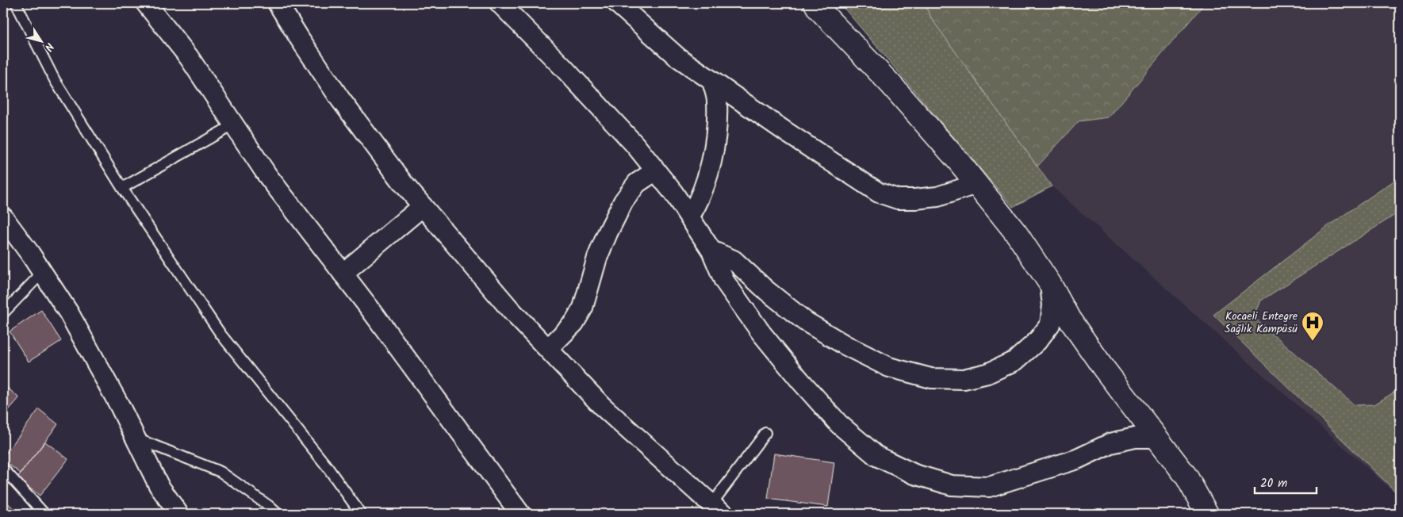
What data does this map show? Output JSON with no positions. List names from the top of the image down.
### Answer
{
  "places": {
    "hospital": ["Kocaeli Entegre Sağlık Kampüsü"]
  },
  "scale_bar": "20 m",
  "north": "bottom right"
}
